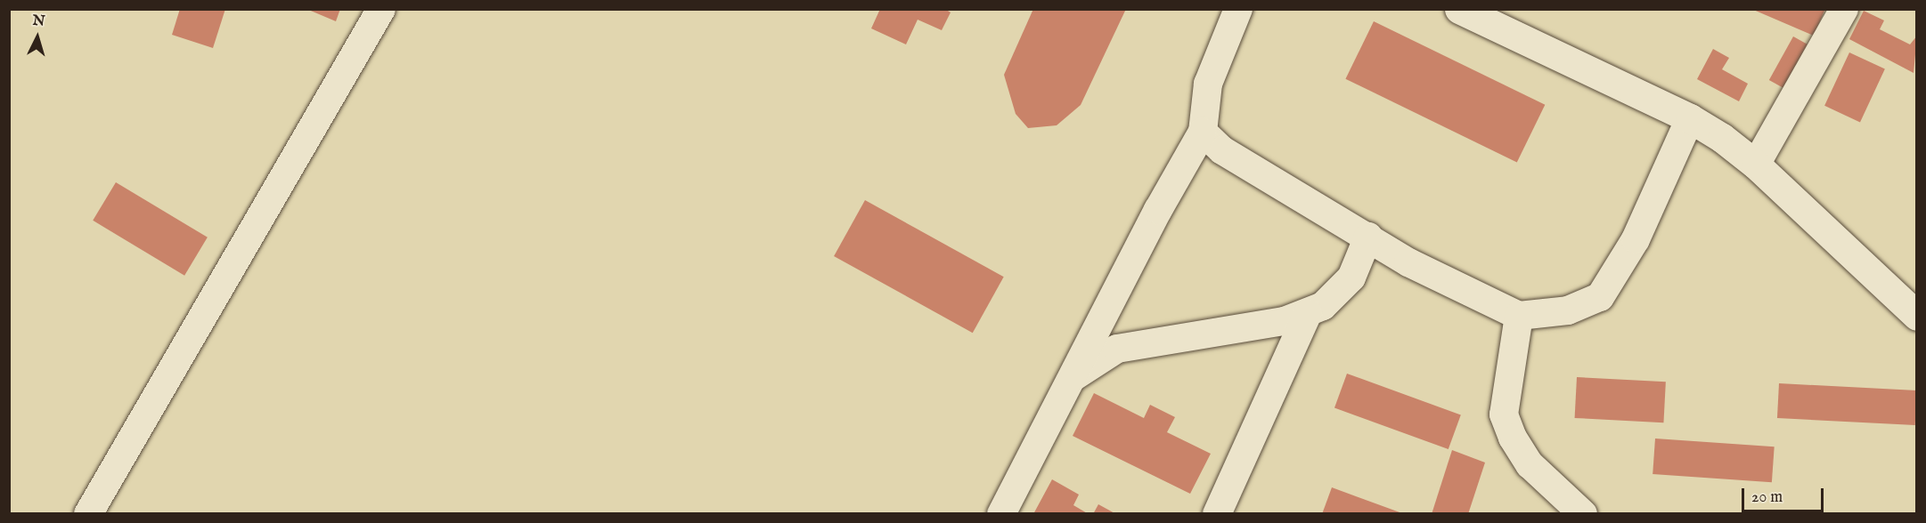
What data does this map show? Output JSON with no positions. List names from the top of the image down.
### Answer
{
  "scale_bar": "20 m",
  "north": "top"
}
